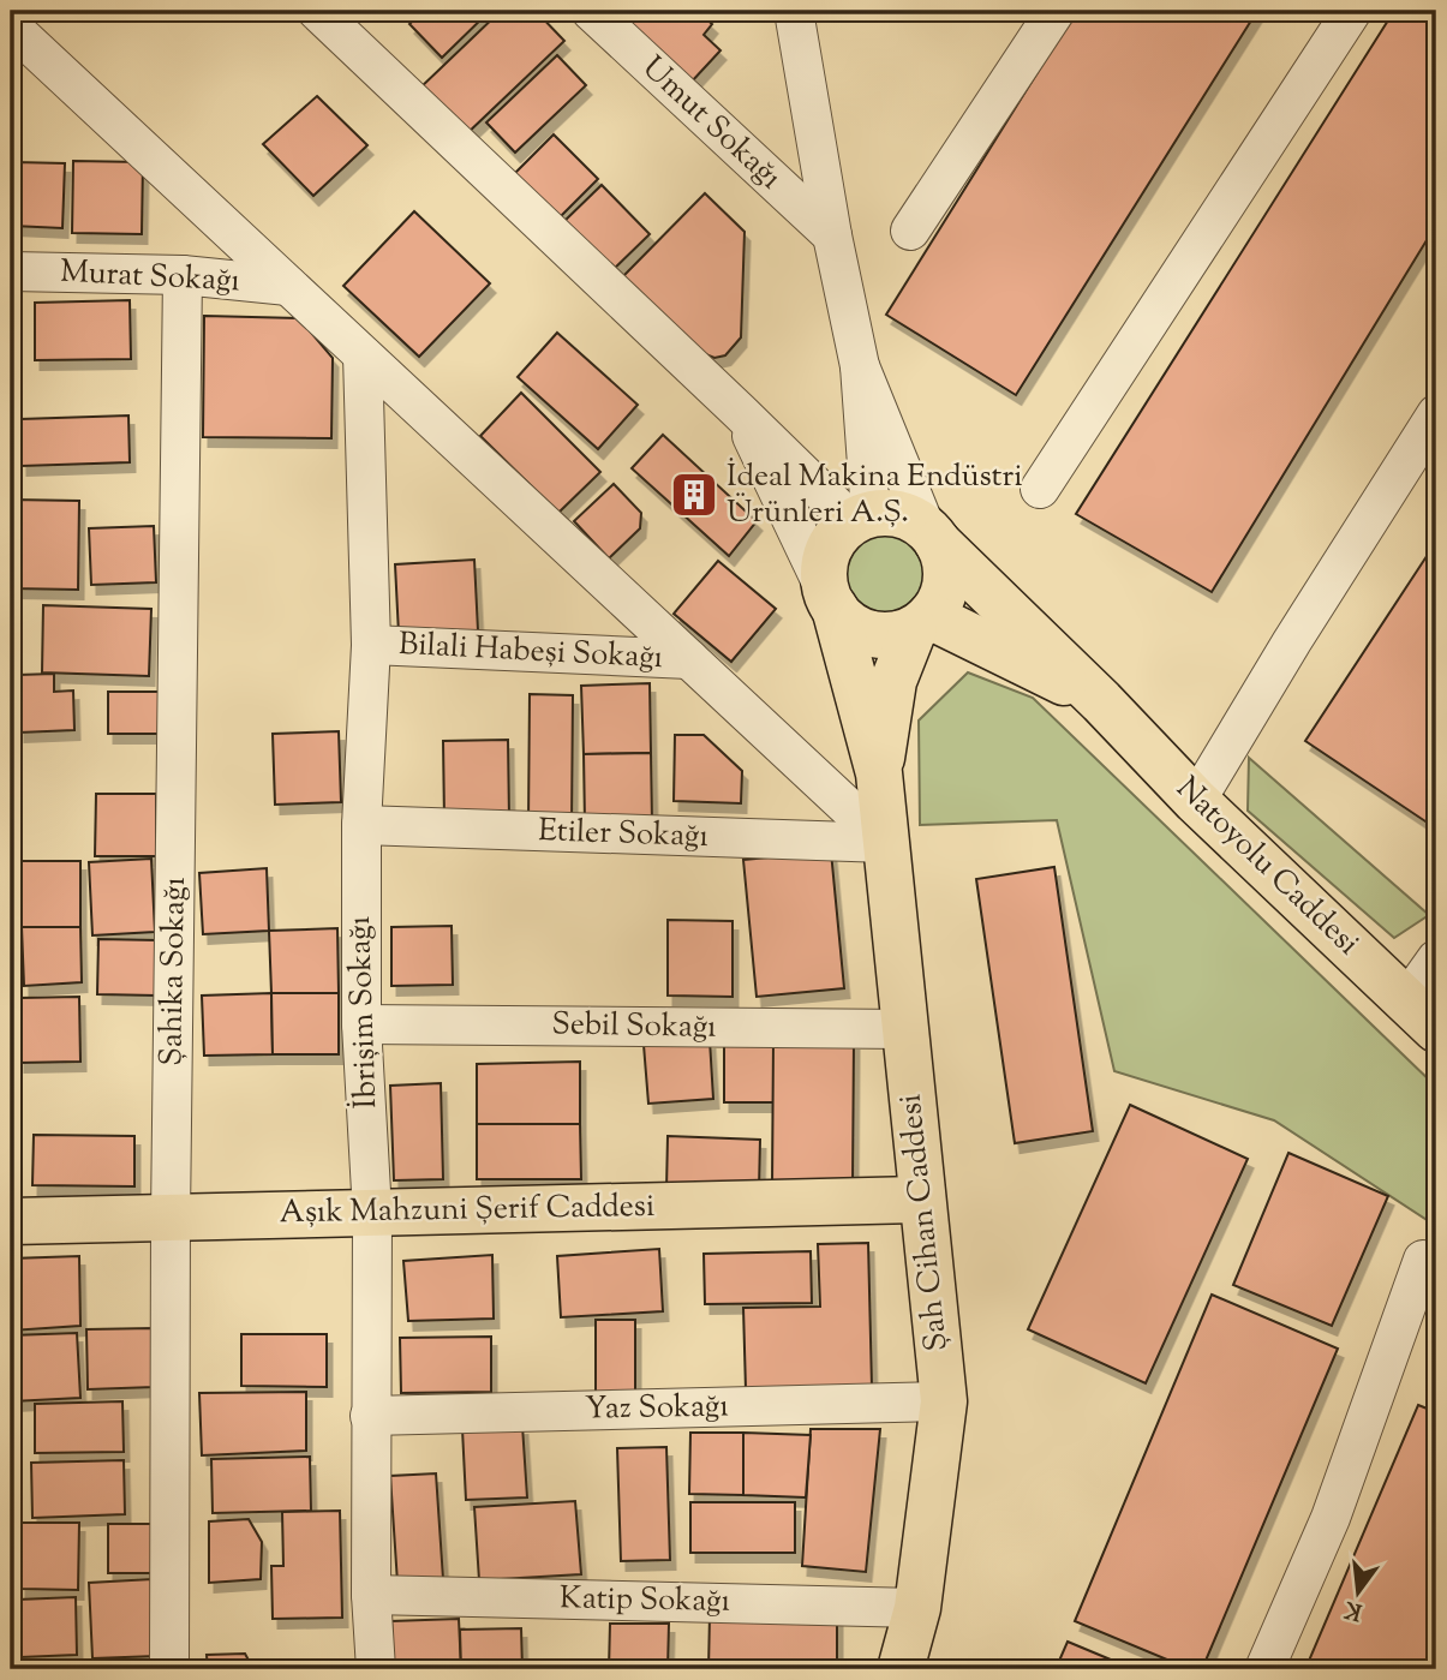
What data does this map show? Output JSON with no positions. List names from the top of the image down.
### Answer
{
  "streets": {
    "main road": ["Natoyolu Caddesi", "Aşık Mahzuni Şerif Caddesi", "Şah Cihan Caddesi"],
    "street": [
      "Umut Sokağı",
      "Murat Sokağı",
      "Bilali Habeşi Sokağı",
      "Etiler Sokağı",
      "Şahika Sokağı",
      "İbrişim Sokağı",
      "Sebil Sokağı",
      "Yaz Sokağı",
      "Katip Sokağı"
    ]
  },
  "crossings": [
    ["Murat Sokağı", "Şahika Sokağı"],
    ["Bilali Habeşi Sokağı", "İbrişim Sokağı"],
    ["Etiler Sokağı", "İbrişim Sokağı"],
    ["Etiler Sokağı", "Şah Cihan Caddesi"],
    ["Şahika Sokağı", "Aşık Mahzuni Şerif Caddesi"],
    ["İbrişim Sokağı", "Sebil Sokağı"],
    ["İbrişim Sokağı", "Aşık Mahzuni Şerif Caddesi"],
    ["İbrişim Sokağı", "Yaz Sokağı"],
    ["İbrişim Sokağı", "Katip Sokağı"],
    ["Sebil Sokağı", "Şah Cihan Caddesi"],
    ["Aşık Mahzuni Şerif Caddesi", "Şah Cihan Caddesi"],
    ["Şah Cihan Caddesi", "Yaz Sokağı"],
    ["Şah Cihan Caddesi", "Katip Sokağı"]
  ],
  "places": {
    "building": ["İdeal Makina Endüstri Ürünleri A.Ş."]
  },
  "north": "bottom"
}
